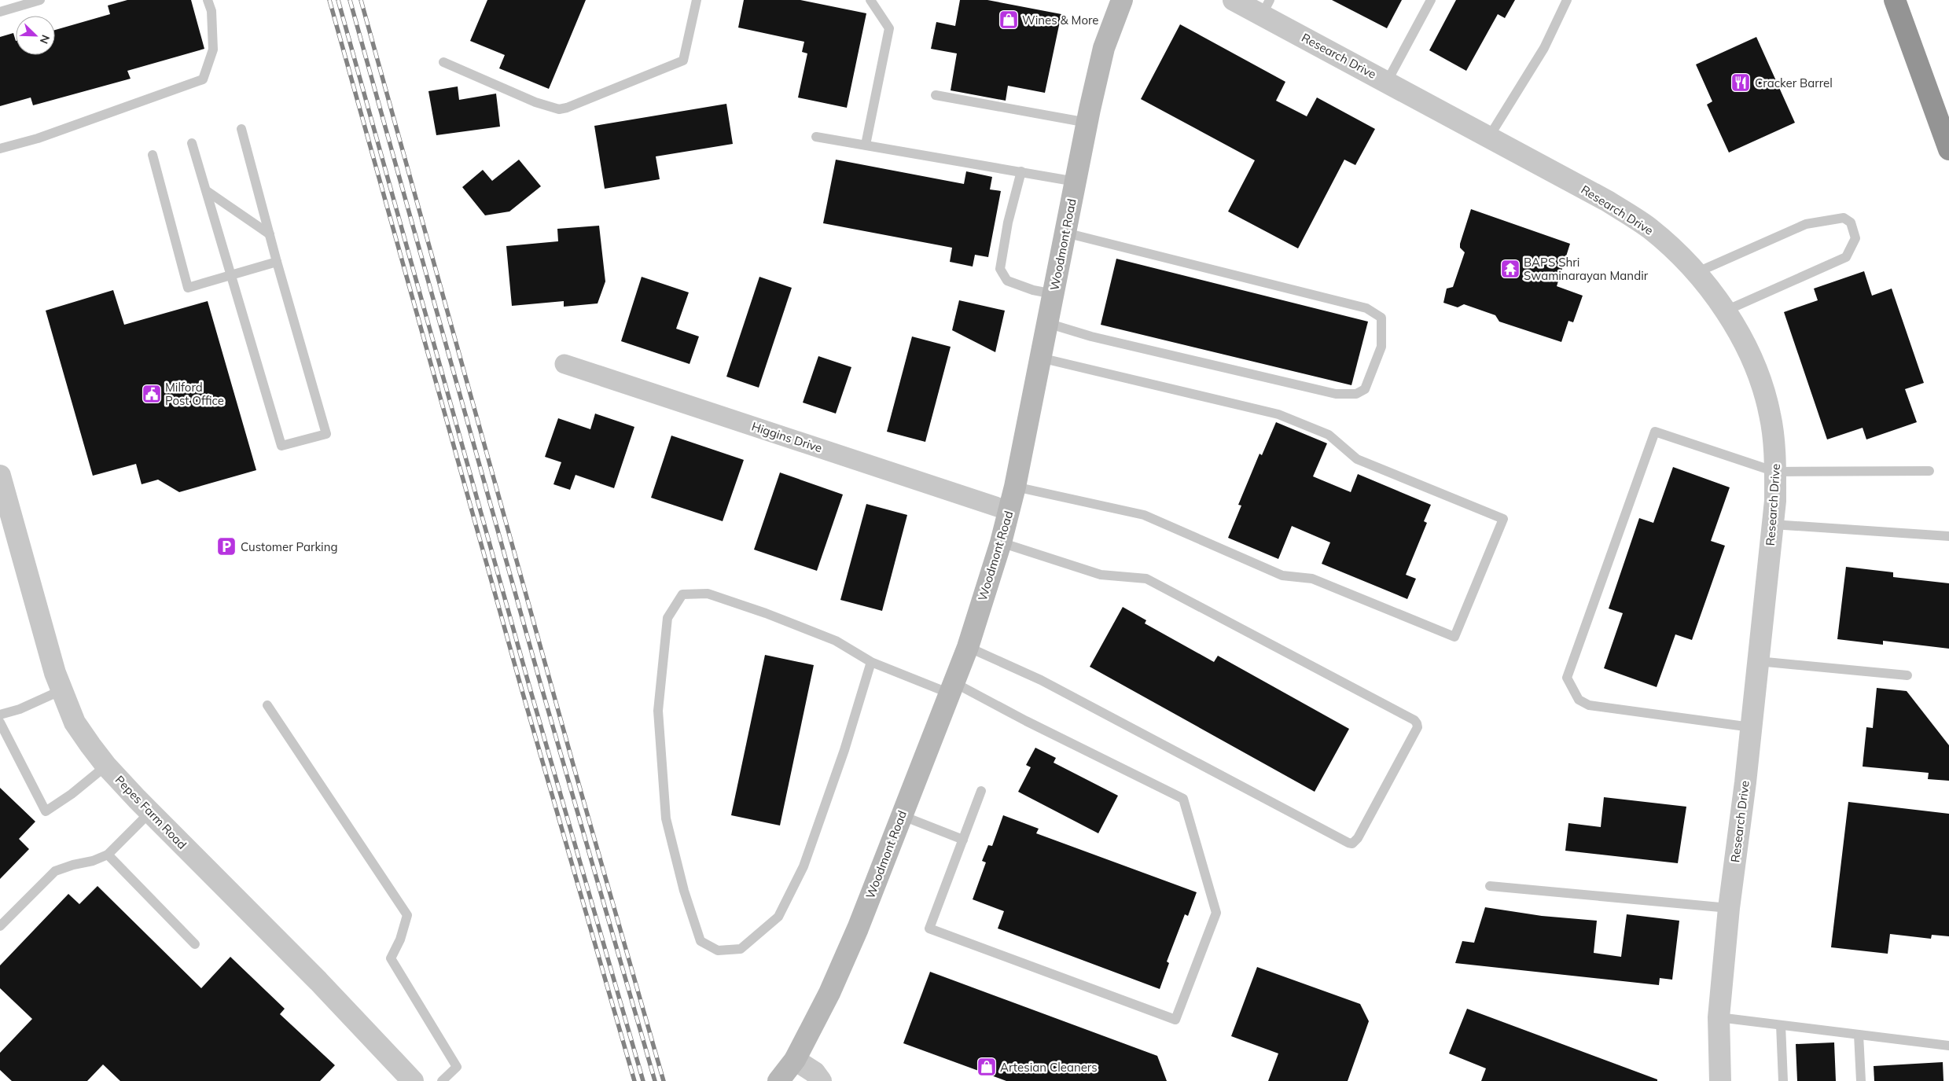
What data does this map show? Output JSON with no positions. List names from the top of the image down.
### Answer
{
  "streets": {
    "main road": ["Woodmont Road"],
    "street": ["Research Drive", "Higgins Drive", "Pepes Farm Road"]
  },
  "crossings": [
    ["Woodmont Road", "Higgins Drive"]
  ],
  "places": {
    "shop": ["Wines & More", "Artesian Cleaners"],
    "restaurant": ["Cracker Barrel"],
    "temple": ["BAPS Shri Swaminarayan Mandir"],
    "public building": ["Milford Post Office"],
    "parking": ["Customer Parking"]
  },
  "north": "bottom right"
}
